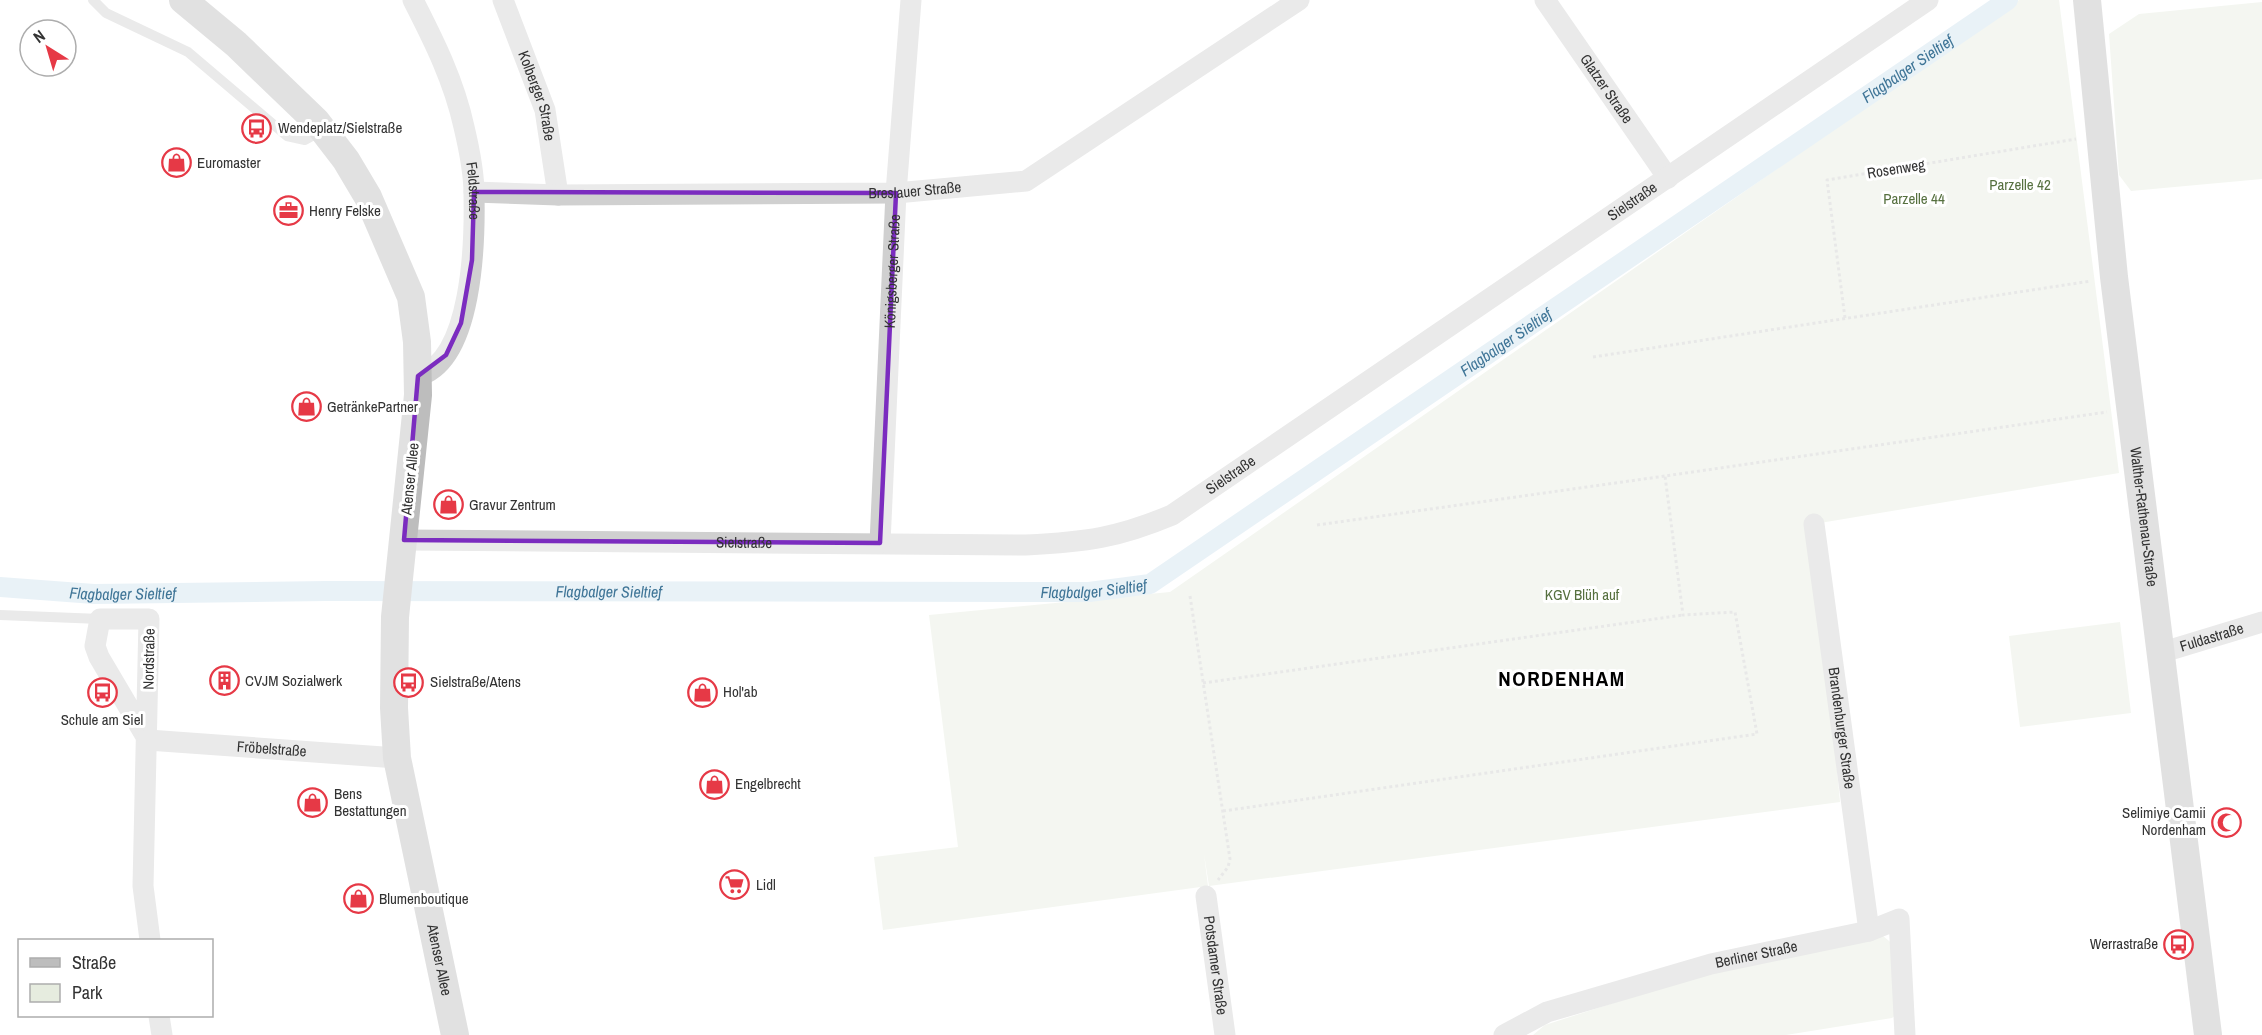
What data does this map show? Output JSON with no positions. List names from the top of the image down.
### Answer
{
  "streets": {
    "street": [
      "Glatzer Straße",
      "Kolberger Straße",
      "Breslauer Straße",
      "Feldstraße",
      "Sielstraße",
      "Königsberger Straße",
      "Atenser Allee",
      "Walther-Rathenau-Straße",
      "Fuldastraße",
      "Nordstraße",
      "Brandenburger Straße",
      "Fröbelstraße",
      "Berliner Straße",
      "Potsdamer Straße"
    ],
    "path": ["Rosenweg"]
  },
  "crossings": [
    ["Glatzer Straße", "Sielstraße"],
    ["Kolberger Straße", "Breslauer Straße"],
    ["Rosenweg", "Walther-Rathenau-Straße"],
    ["Breslauer Straße", "Feldstraße"],
    ["Breslauer Straße", "Königsberger Straße"],
    ["Feldstraße", "Atenser Allee"],
    ["Sielstraße", "Königsberger Straße"],
    ["Sielstraße", "Atenser Allee"],
    ["Atenser Allee", "Fröbelstraße"],
    ["Walther-Rathenau-Straße", "Fuldastraße"],
    ["Nordstraße", "Fröbelstraße"],
    ["Brandenburger Straße", "Berliner Straße"]
  ],
  "districts": ["NORDENHAM"],
  "water": ["Flagbalger Sieltief"],
  "parks": ["Parzelle 42", "Parzelle 44", "KGV Blüh auf"],
  "places": {
    "bus stop": [
      "Wendeplatz/Sielstraße",
      "Sielstraße/Atens",
      "Schule am Siel",
      "Werrastraße"
    ],
    "shop": [
      "Euromaster",
      "GetränkePartner",
      "Gravur Zentrum",
      "Hol'ab",
      "Engelbrecht",
      "Bens Bestattungen",
      "Blumenboutique"
    ],
    "office": ["Henry Felske"],
    "building": ["CVJM Sozialwerk"],
    "mosque": ["Selimiye Camii Nordenham"],
    "supermarket": ["Lidl"]
  },
  "legend": ["Straße", "Park"],
  "north": "top left"
}
